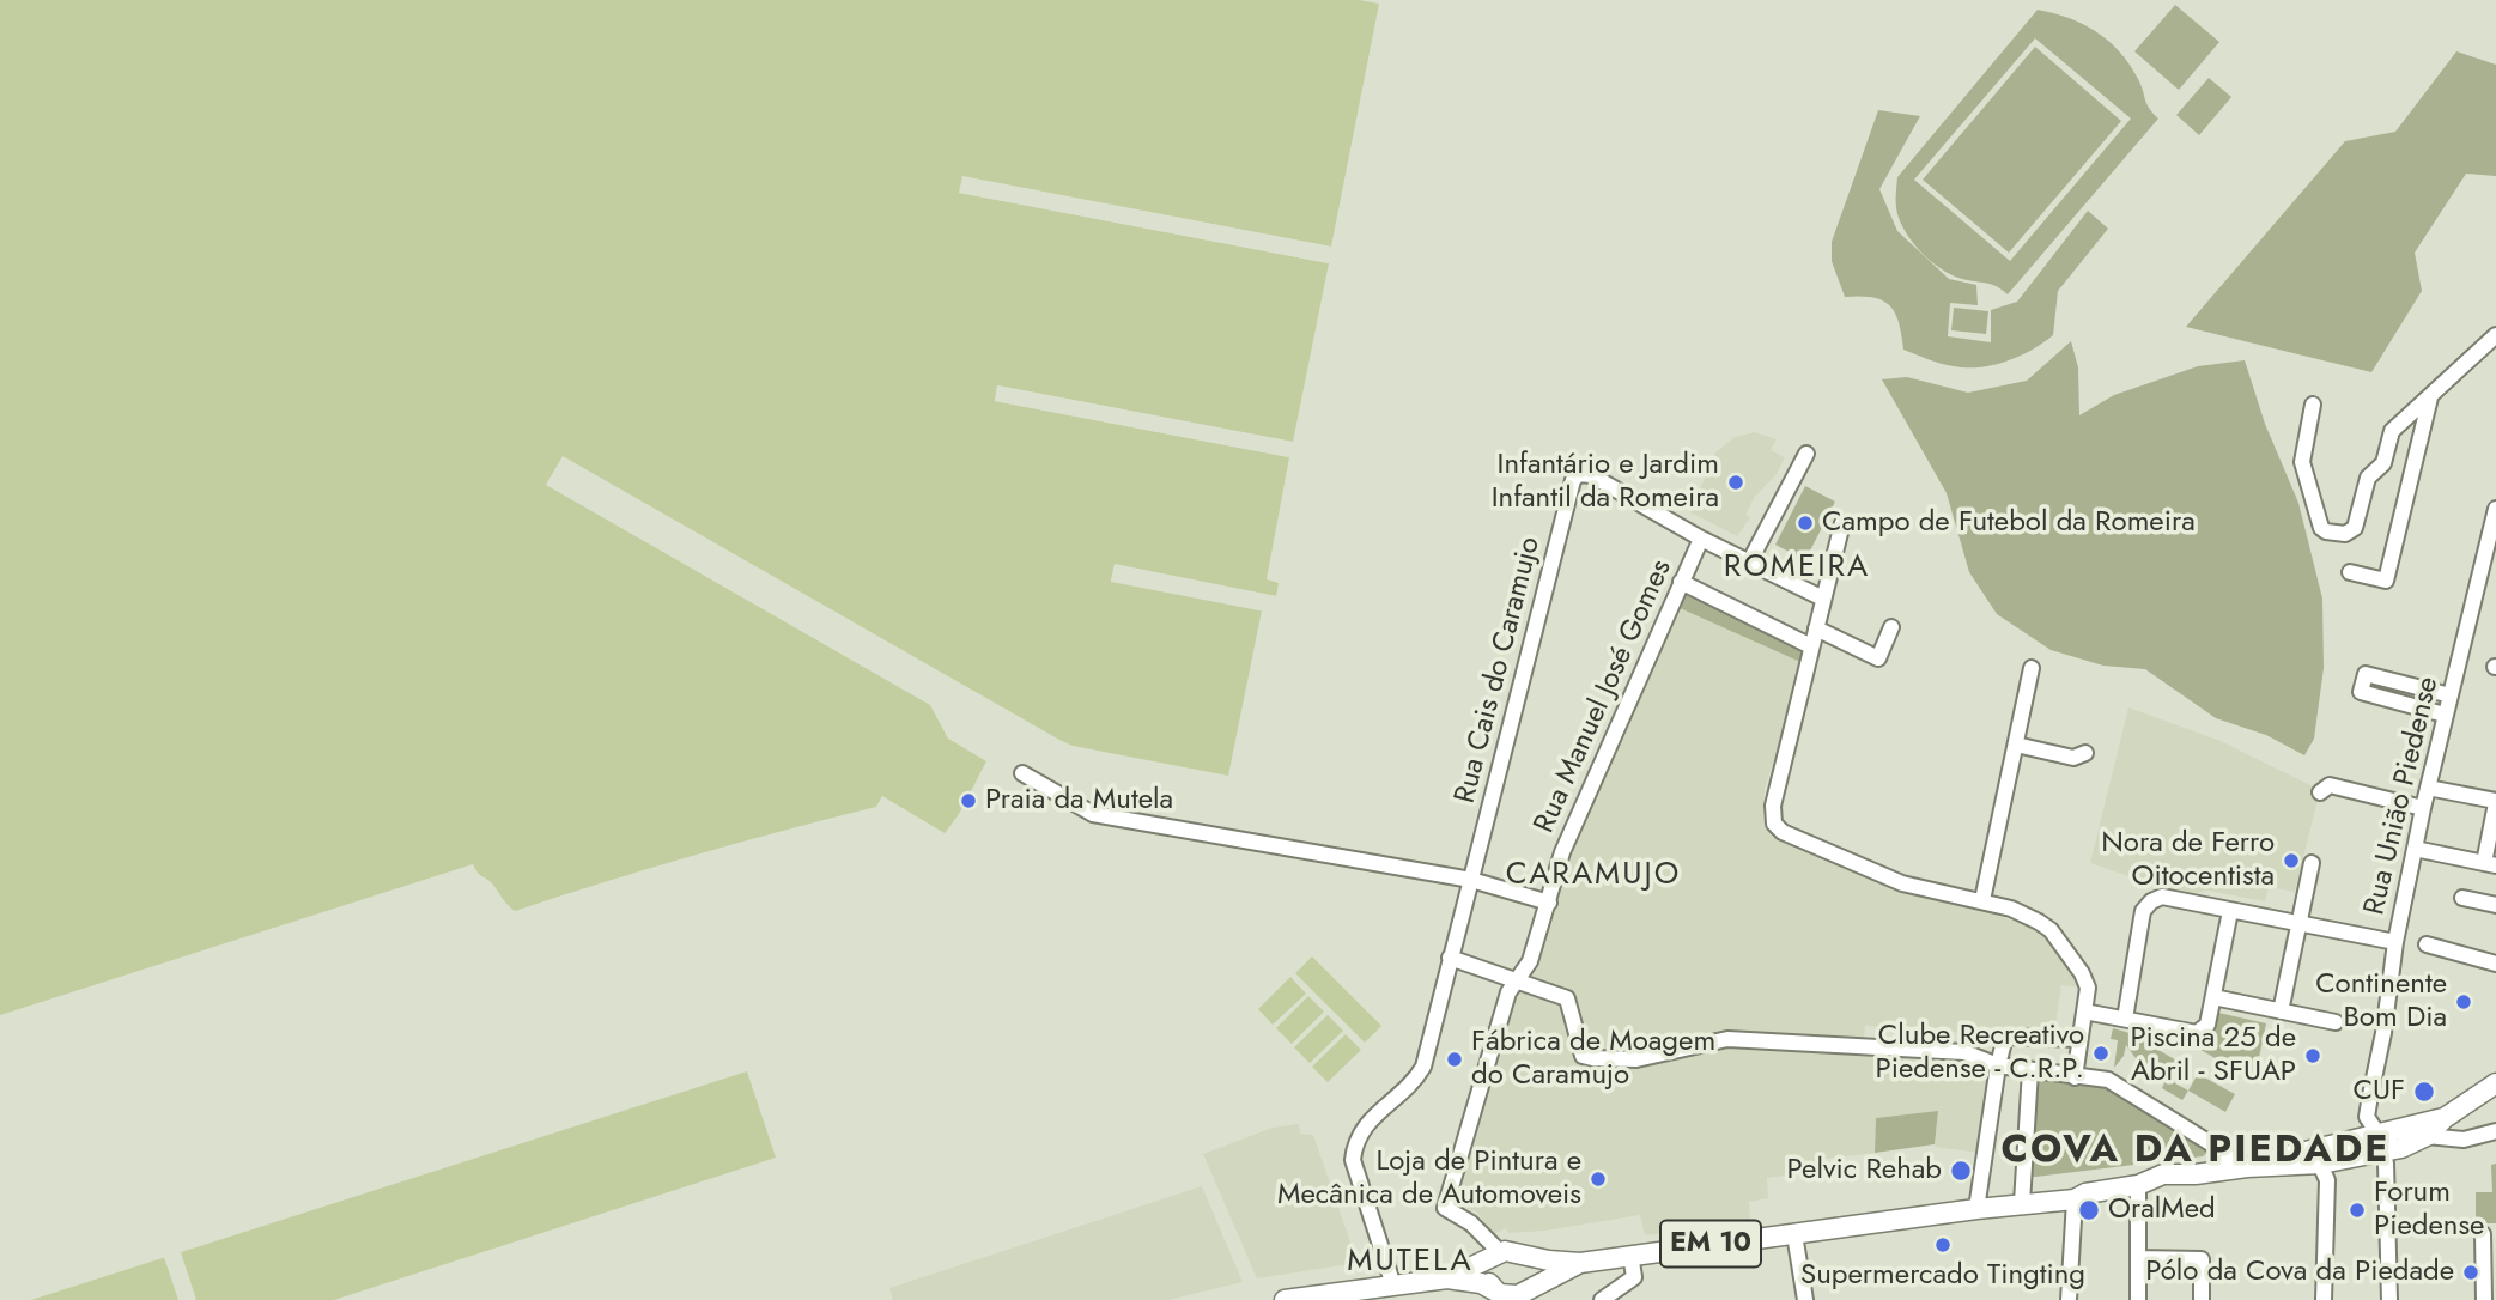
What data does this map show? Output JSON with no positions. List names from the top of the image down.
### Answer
{
  "streets": {
    "main road": ["EM 10"],
    "street": ["Rua Cais do Caramujo", "Rua Manuel José Gomes", "Rua União Piedense"]
  },
  "crossings": [
    ["Rua Cais do Caramujo", "Rua Manuel José Gomes"],
    ["Rua Cais do Caramujo", "EM 10"],
    ["Rua Manuel José Gomes", "EM 10"],
    ["Rua União Piedense", "EM 10"]
  ],
  "districts": [
    "ROMEIRA",
    "CARAMUJO",
    "COVA DA PIEDADE",
    "MUTELA"
  ],
  "places": [
    "Infantário e Jardim Infantil da Romeira",
    "Campo de Futebol da Romeira",
    "Praia da Mutela",
    "Nora de Ferro Oitocentista",
    "Continente Bom Dia",
    "Clube Recreativo Piedense - C.R.P.",
    "Piscina 25 de Abril - SFUAP",
    "Fábrica de Moagem do Caramujo",
    "CUF",
    "Pelvic Rehab",
    "Loja de Pintura e Mecânica de Automoveis",
    "OralMed",
    "Forum Piedense",
    "Supermercado Tingting",
    "Pólo da Cova da Piedade"
  ]
}
